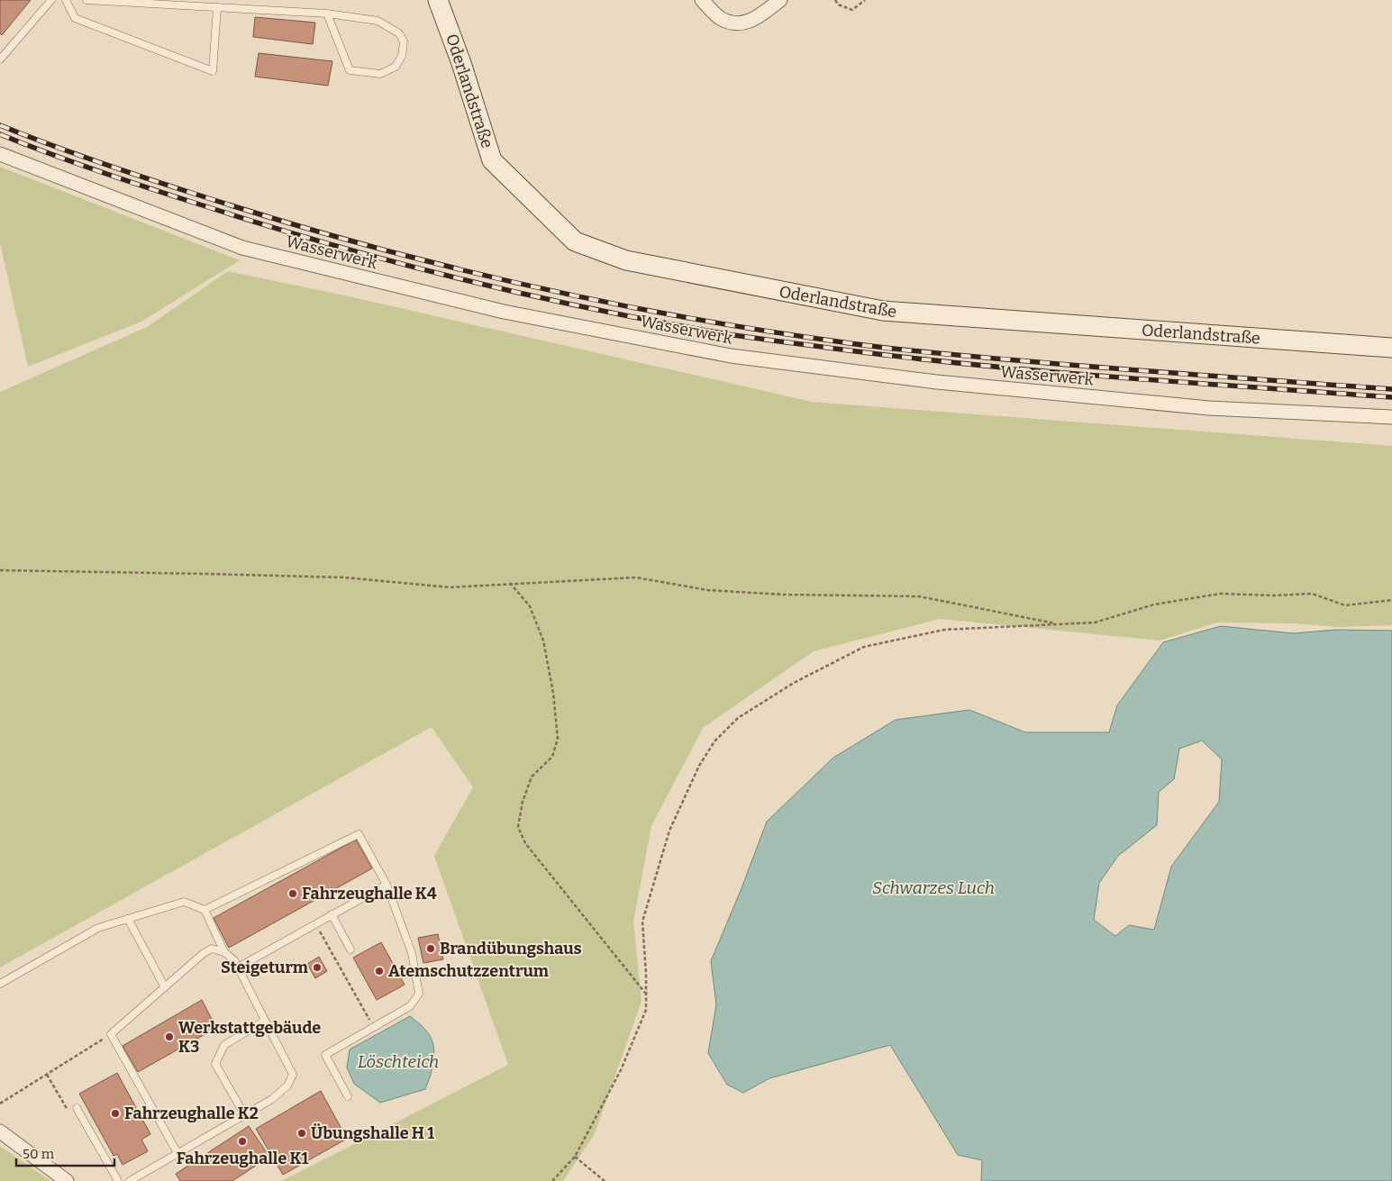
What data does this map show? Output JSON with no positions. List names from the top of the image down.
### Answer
{
  "streets": {
    "street": ["Oderlandstraße", "Wasserwerk"]
  },
  "water": ["Schwarzes Luch", "Löschteich"],
  "places": [
    "Fahrzeughalle K4",
    "Brandübungshaus",
    "Steigeturm",
    "Atemschutzzentrum",
    "Werkstattgebäude K3",
    "Fahrzeughalle K2",
    "Übungshalle H 1",
    "Fahrzeughalle K1"
  ],
  "scale_bar": "50 m"
}
